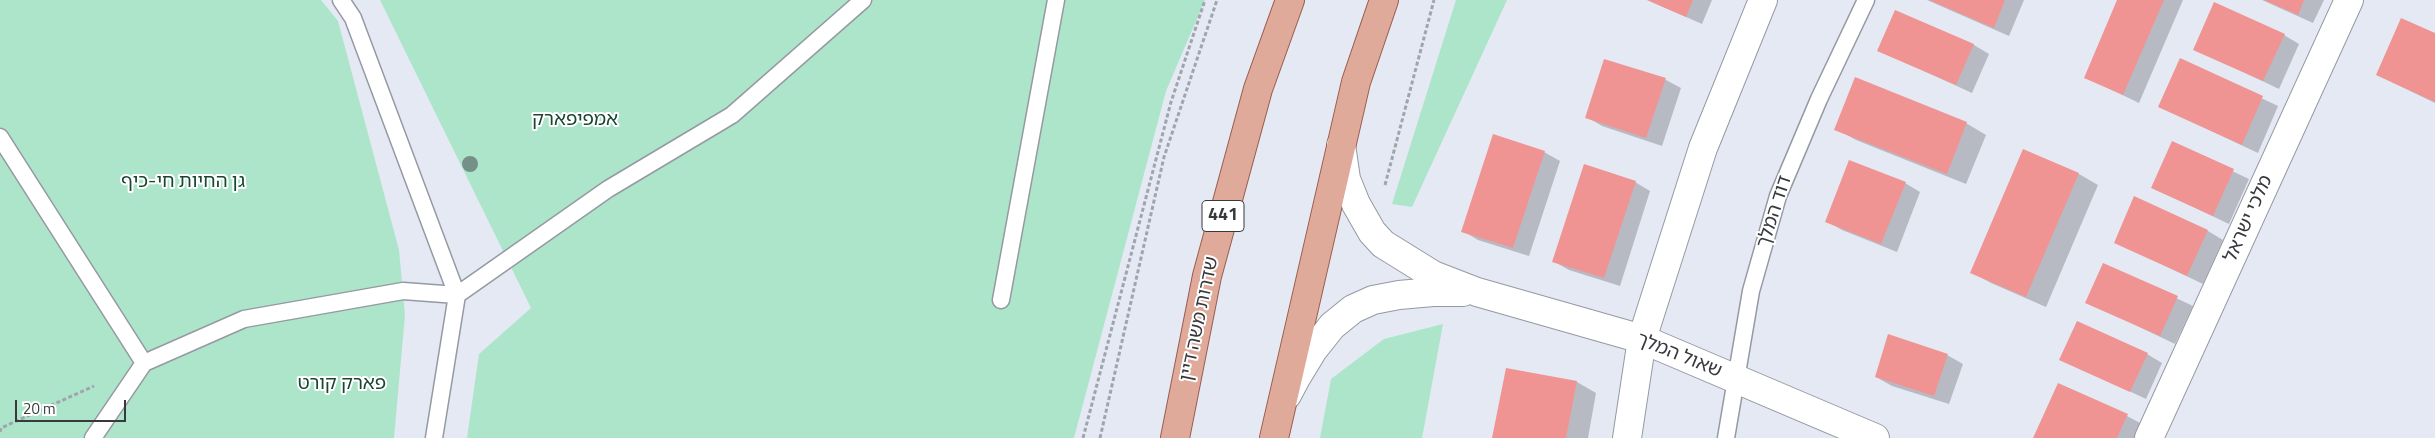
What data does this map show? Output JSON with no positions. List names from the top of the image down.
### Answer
{
  "streets": {
    "main road": ["441", "שדרות משה דיין"],
    "street": ["מלכי ישראל", "שאול המלך"],
    "lane": ["דוד המלך"]
  },
  "crossings": [
    ["דוד המלך", "שאול המלך"]
  ],
  "parks": ["אמפיפארק", "גן החיות חי-כיף", "פארק קורט"],
  "scale_bar": "20 m"
}
